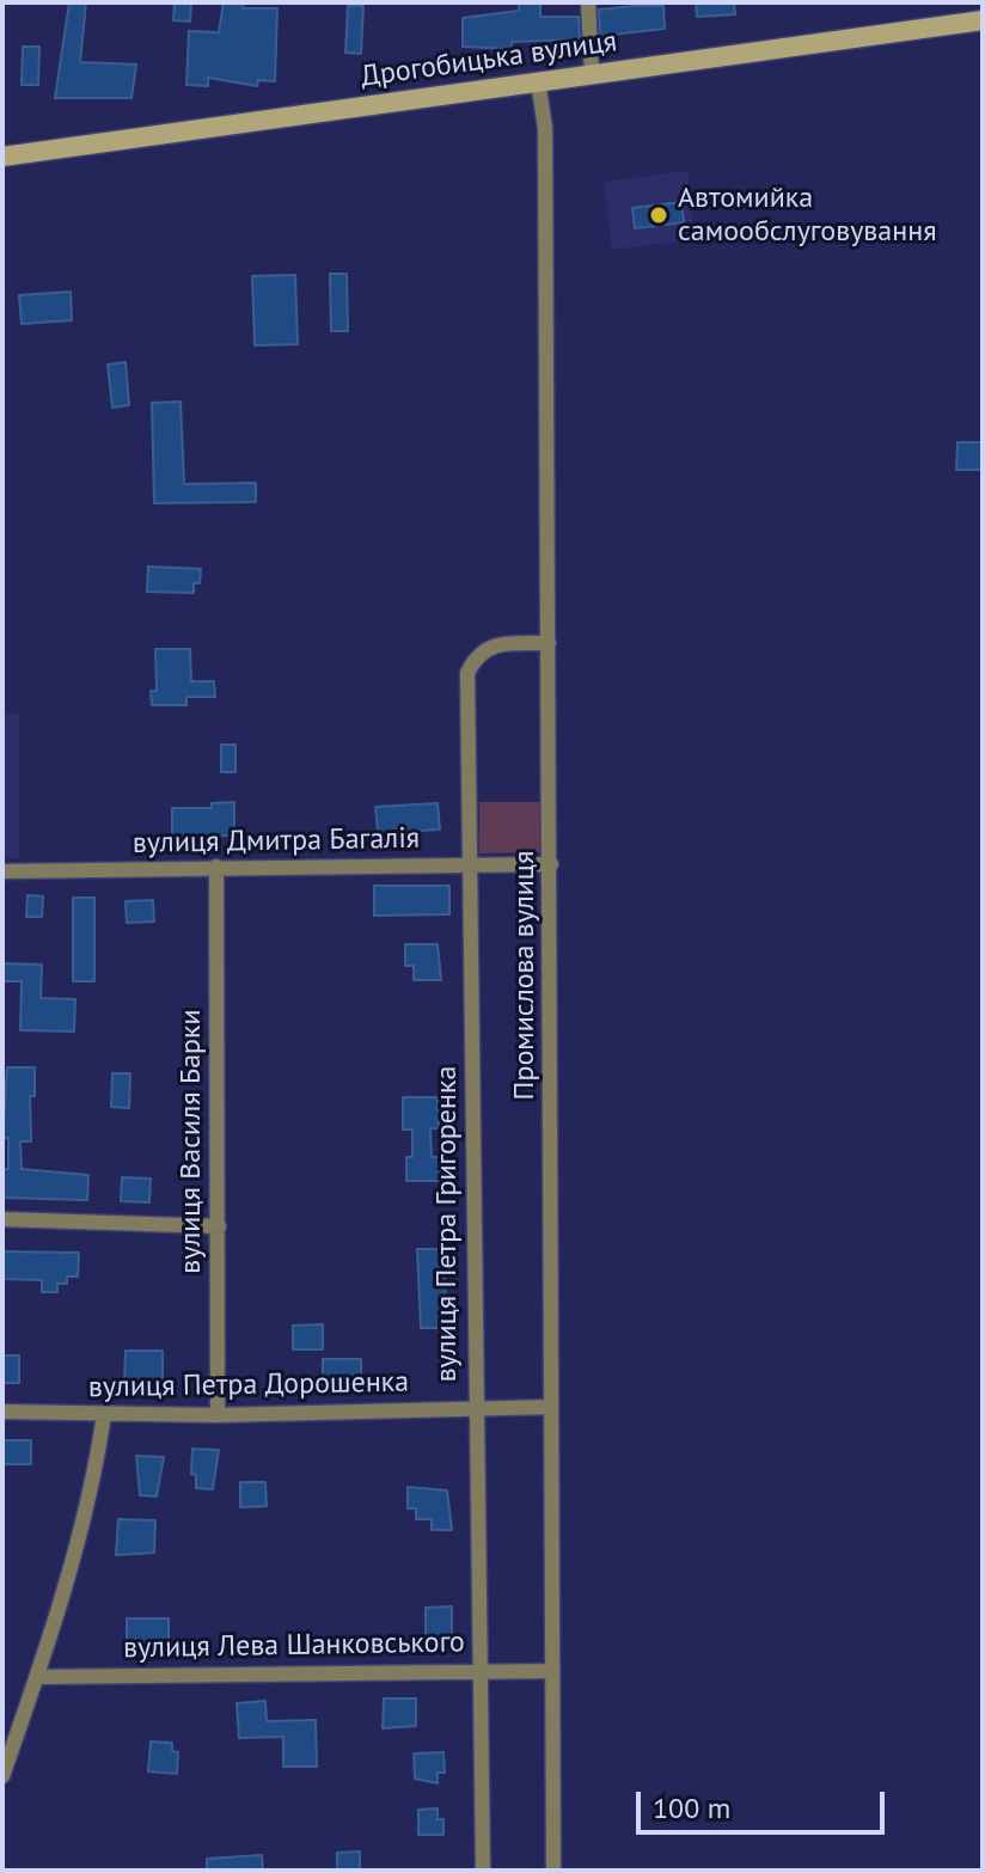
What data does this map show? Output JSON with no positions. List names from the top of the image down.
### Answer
{
  "streets": {
    "main road": ["Дрогобицька вулиця"],
    "street": [
      "вулиця Дмитра Багалія",
      "Промислова вулиця",
      "вулиця Василя Барки",
      "вулиця Петра Григоренка",
      "вулиця Петра Дорошенка",
      "вулиця Лева Шанковського"
    ]
  },
  "crossings": [
    ["Дрогобицька вулиця", "Промислова вулиця"],
    ["вулиця Дмитра Багалія", "Промислова вулиця"],
    ["вулиця Дмитра Багалія", "вулиця Василя Барки"],
    ["вулиця Дмитра Багалія", "вулиця Петра Григоренка"],
    ["Промислова вулиця", "вулиця Петра Григоренка"],
    ["Промислова вулиця", "вулиця Петра Дорошенка"],
    ["Промислова вулиця", "вулиця Лева Шанковського"],
    ["вулиця Василя Барки", "вулиця Петра Дорошенка"],
    ["вулиця Петра Григоренка", "вулиця Петра Дорошенка"],
    ["вулиця Петра Григоренка", "вулиця Лева Шанковського"]
  ],
  "places": ["Автомийка самообслуговування"],
  "scale_bar": "100 m"
}
